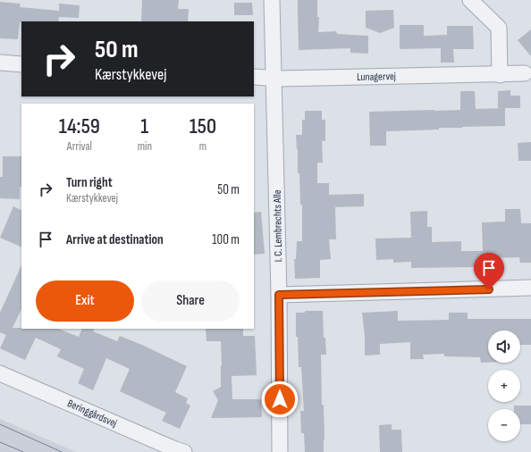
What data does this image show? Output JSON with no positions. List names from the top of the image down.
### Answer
{
  "streets": {
    "street": ["Lunagervej", "I. C. Lembrechts Alle", "Beringgårdsvej"]
  },
  "crossings": [
    ["Lunagervej", "I. C. Lembrechts Alle"]
  ],
  "page": {
    "turn": ["50 m", "Kærstykkevej"],
    "eta": [
      "14:59",
      "Arrival",
      "1",
      "min",
      "150",
      "m"
    ],
    "list": [
      {
        "name": "Turn right",
        "note": "Kærstykkevej",
        "value": "50 m"
      },
      {
        "name": "Arrive at destination",
        "value": "100 m"
      }
    ],
    "buttons": ["Exit", "Share"],
    "map_buttons": ["+", "−"]
  }
}
